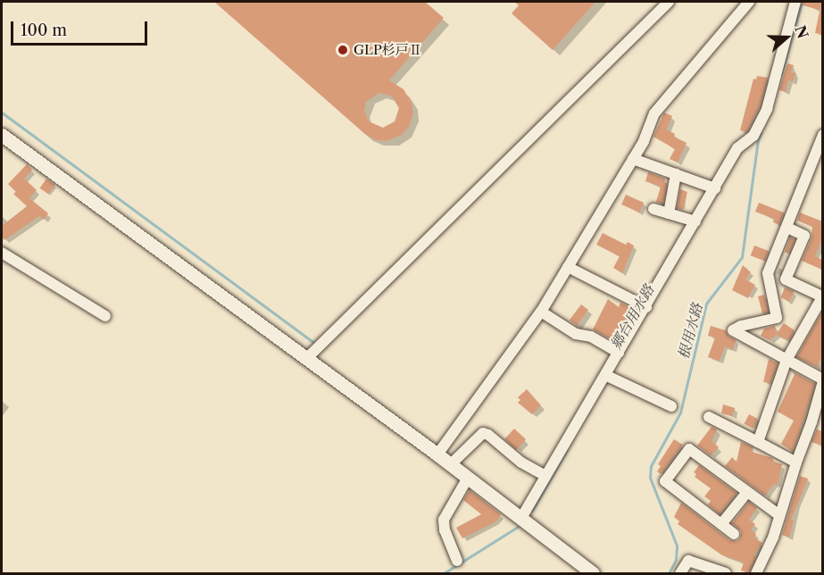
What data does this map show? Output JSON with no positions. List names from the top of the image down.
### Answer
{
  "water": ["郷台用水路", "根用水路"],
  "places": ["GLP杉戸Ⅱ"],
  "scale_bar": "100 m",
  "north": "right"
}
